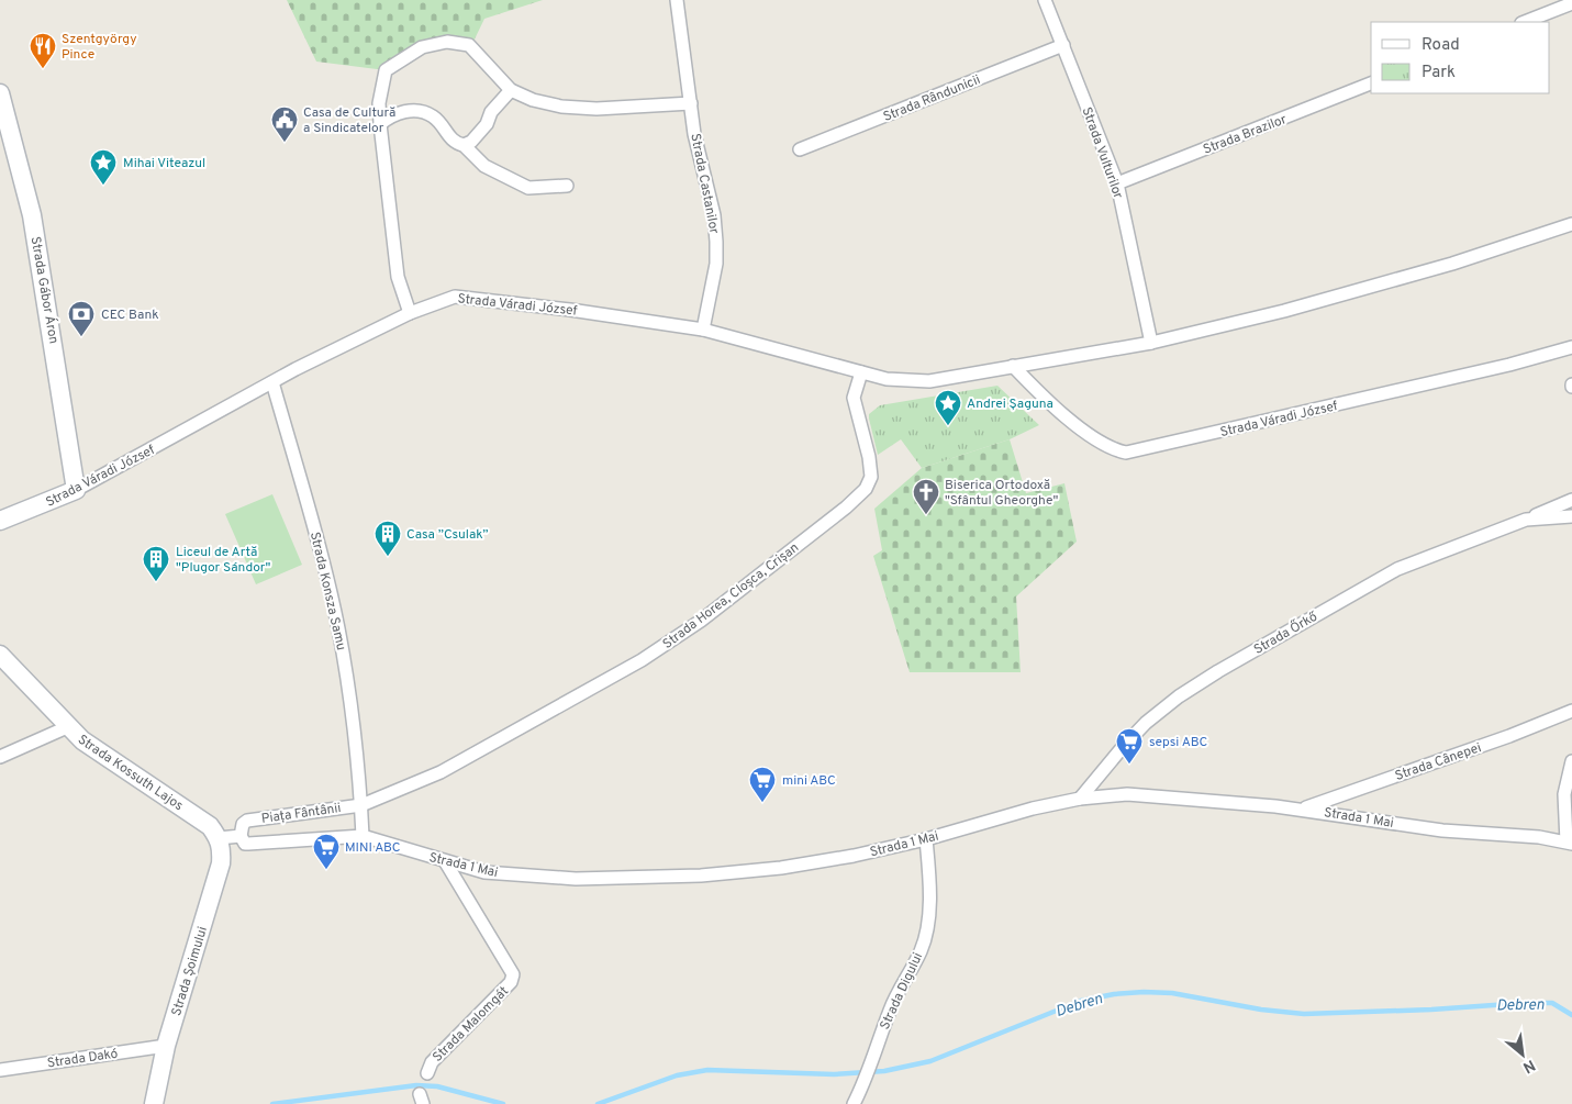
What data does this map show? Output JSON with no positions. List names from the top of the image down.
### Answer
{
  "streets": {
    "main road": [
      "Strada Gábor Áron",
      "Strada Váradi József",
      "Strada Kossuth Lajos",
      "Strada Șoimului"
    ],
    "street": [
      "Strada Rândunicii",
      "Strada Brazilor",
      "Strada Vulturilor",
      "Strada Castanilor",
      "Strada Konsza Samu",
      "Strada Horea, Cloșca, Crișan",
      "Strada Őrkő",
      "Strada Cânepei",
      "Piața Fântânii",
      "Strada 1 Mai",
      "Strada Digului",
      "Strada Malomgát",
      "Strada Dakó"
    ]
  },
  "crossings": [
    ["Strada Rândunicii", "Strada Vulturilor"],
    ["Strada Brazilor", "Strada Vulturilor"],
    ["Strada Vulturilor", "Strada Váradi József"],
    ["Strada Castanilor", "Strada Váradi József"],
    ["Strada Gábor Áron", "Strada Váradi József"],
    ["Strada Váradi József", "Strada Konsza Samu"],
    ["Strada Váradi József", "Strada Horea, Cloșca, Crișan"],
    ["Strada Konsza Samu", "Strada Horea, Cloșca, Crișan"],
    ["Strada Konsza Samu", "Piața Fântânii"],
    ["Strada Konsza Samu", "Strada 1 Mai"],
    ["Strada Horea, Cloșca, Crișan", "Piața Fântânii"],
    ["Strada Őrkő", "Strada 1 Mai"],
    ["Strada Cânepei", "Strada 1 Mai"],
    ["Strada Kossuth Lajos", "Strada Șoimului"],
    ["Piața Fântânii", "Strada 1 Mai"],
    ["Strada 1 Mai", "Strada Digului"],
    ["Strada 1 Mai", "Strada Malomgát"],
    ["Strada Șoimului", "Strada Dakó"]
  ],
  "water": ["Debren"],
  "places": {
    "restaurant": ["Szentgyörgy Pince"],
    "public building": ["Casa de Cultură a Sindicatelor"],
    "place": ["Mihai Viteazul", "Andrei Șaguna"],
    "bank": ["CEC Bank"],
    "church": ["Biserica Ortodoxă \"Sfântul Gheorghe\""],
    "building": ["Casa ”Csulak”", "Liceul de Artă \"Plugor Sándor\""],
    "supermarket": ["sepsi ABC", "mini ABC", "MINI ABC"]
  },
  "legend": ["Road", "Park"],
  "north": "bottom right"
}
